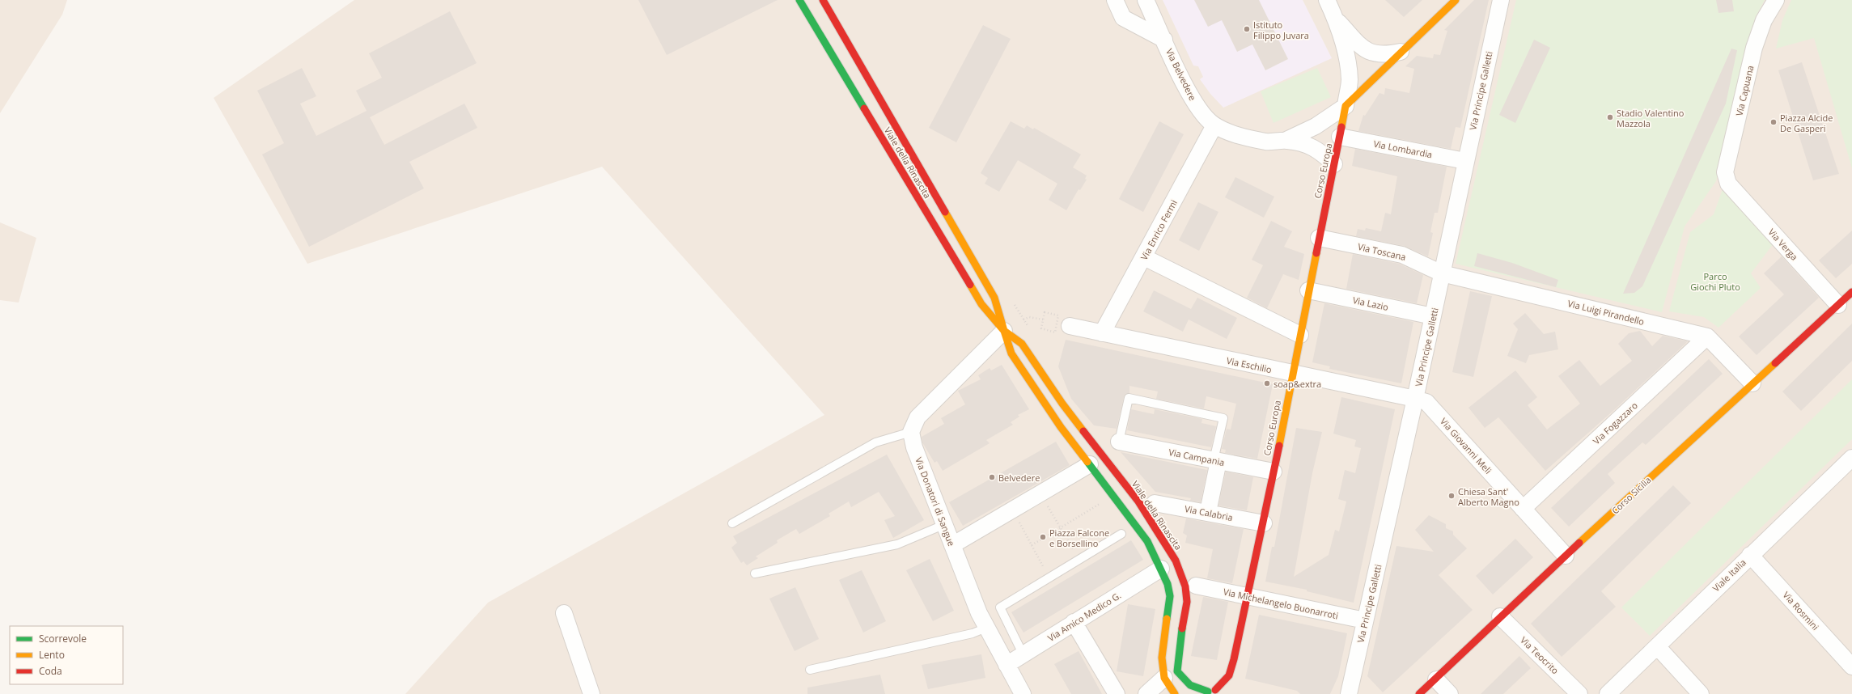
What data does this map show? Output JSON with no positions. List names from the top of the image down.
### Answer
{
  "streets": {
    "street": [
      "Via Belvedere",
      "Via Principe Galletti",
      "Via Capuana",
      "Via Lombardia",
      "Viale della Rinascita",
      "Corso Europa",
      "Via Enrico Fermi",
      "Via Verga",
      "Via Toscana",
      "Via Lazio",
      "Via Luigi Pirandello",
      "Via Eschilio",
      "Via Fogazzaro",
      "Via Giovanni Meli",
      "Via Campania",
      "Corso Sicilia",
      "Via Donatori di Sangue",
      "Via Calabria",
      "Viale Italia",
      "Via Michelangelo Buonarroti",
      "Via Rosmini",
      "Via Amico Medico G.",
      "Via Teocrito"
    ]
  },
  "crossings": [
    ["Via Belvedere", "Via Enrico Fermi"],
    ["Via Principe Galletti", "Via Lombardia"],
    ["Via Principe Galletti", "Via Toscana"],
    ["Via Principe Galletti", "Via Lazio"],
    ["Via Principe Galletti", "Via Luigi Pirandello"],
    ["Via Principe Galletti", "Via Eschilio"],
    ["Via Principe Galletti", "Via Giovanni Meli"],
    ["Via Principe Galletti", "Via Michelangelo Buonarroti"],
    ["Via Capuana", "Via Verga"],
    ["Via Lombardia", "Corso Europa"],
    ["Viale della Rinascita", "Corso Europa"],
    ["Viale della Rinascita", "Via Amico Medico G."],
    ["Corso Europa", "Via Toscana"],
    ["Corso Europa", "Via Lazio"],
    ["Corso Europa", "Via Eschilio"],
    ["Corso Europa", "Via Campania"],
    ["Corso Europa", "Via Calabria"],
    ["Corso Europa", "Via Michelangelo Buonarroti"],
    ["Via Enrico Fermi", "Via Eschilio"],
    ["Via Verga", "Corso Sicilia"],
    ["Via Toscana", "Via Luigi Pirandello"],
    ["Via Luigi Pirandello", "Via Fogazzaro"],
    ["Via Eschilio", "Via Giovanni Meli"],
    ["Via Fogazzaro", "Via Giovanni Meli"],
    ["Via Giovanni Meli", "Corso Sicilia"],
    ["Corso Sicilia", "Via Teocrito"],
    ["Via Donatori di Sangue", "Via Amico Medico G."],
    ["Viale Italia", "Via Rosmini"]
  ],
  "parks": ["Parco Giochi Pluto"],
  "places": [
    "Istituto Filippo Juvara",
    "Stadio Valentino Mazzola",
    "Piazza Alcide De Gasperi",
    "soap&extra",
    "Belvedere",
    "Chiesa Sant' Alberto Magno",
    "Piazza Falcone e Borsellino"
  ],
  "legend": ["Scorrevole", "Lento", "Coda"]
}
